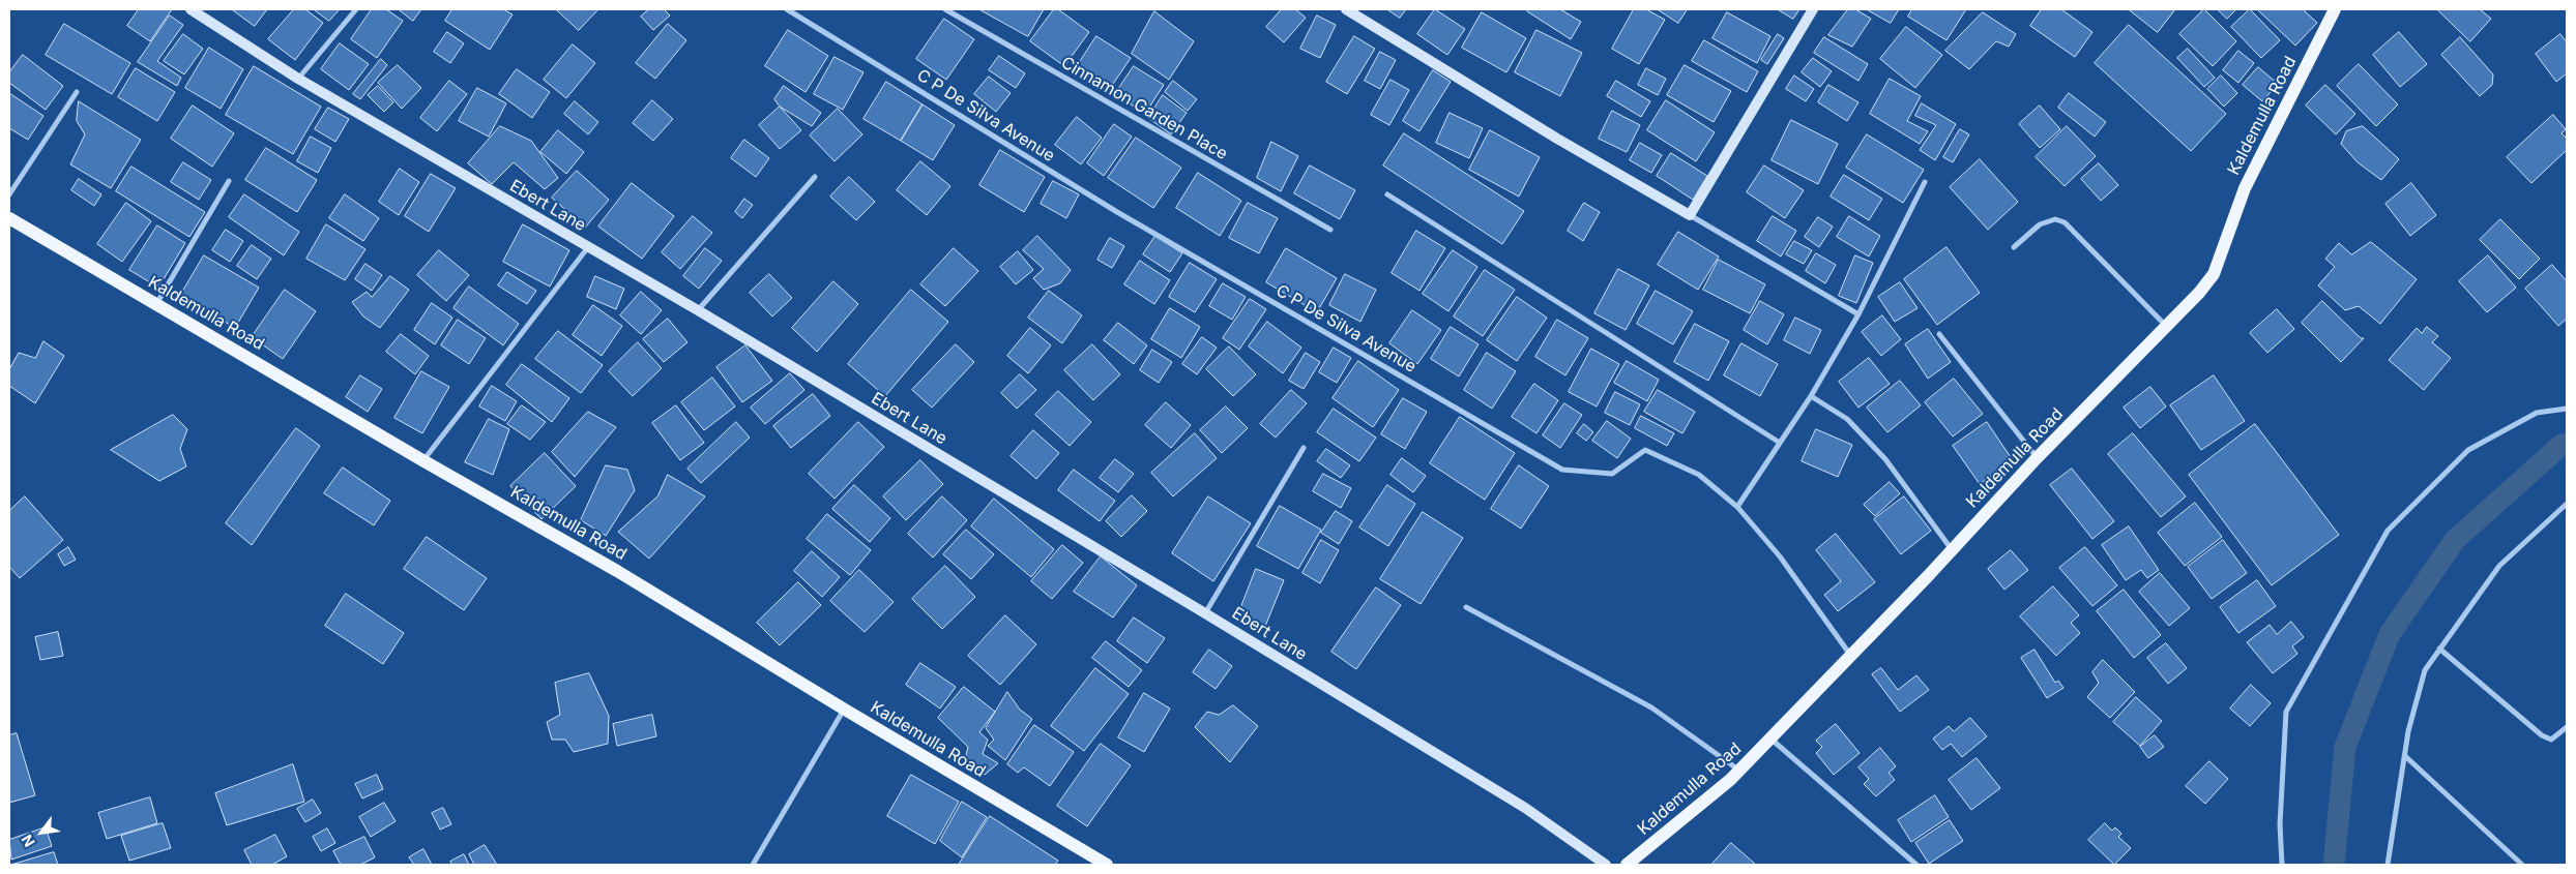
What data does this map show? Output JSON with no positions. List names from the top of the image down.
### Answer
{
  "streets": {
    "main road": ["Kaldemulla Road"],
    "street": ["Cinnamon Garden Place", "C P De Silva Avenue", "Ebert Lane"]
  },
  "crossings": [
    ["C P De Silva Avenue", "Kaldemulla Road"]
  ],
  "north": "bottom left"
}
